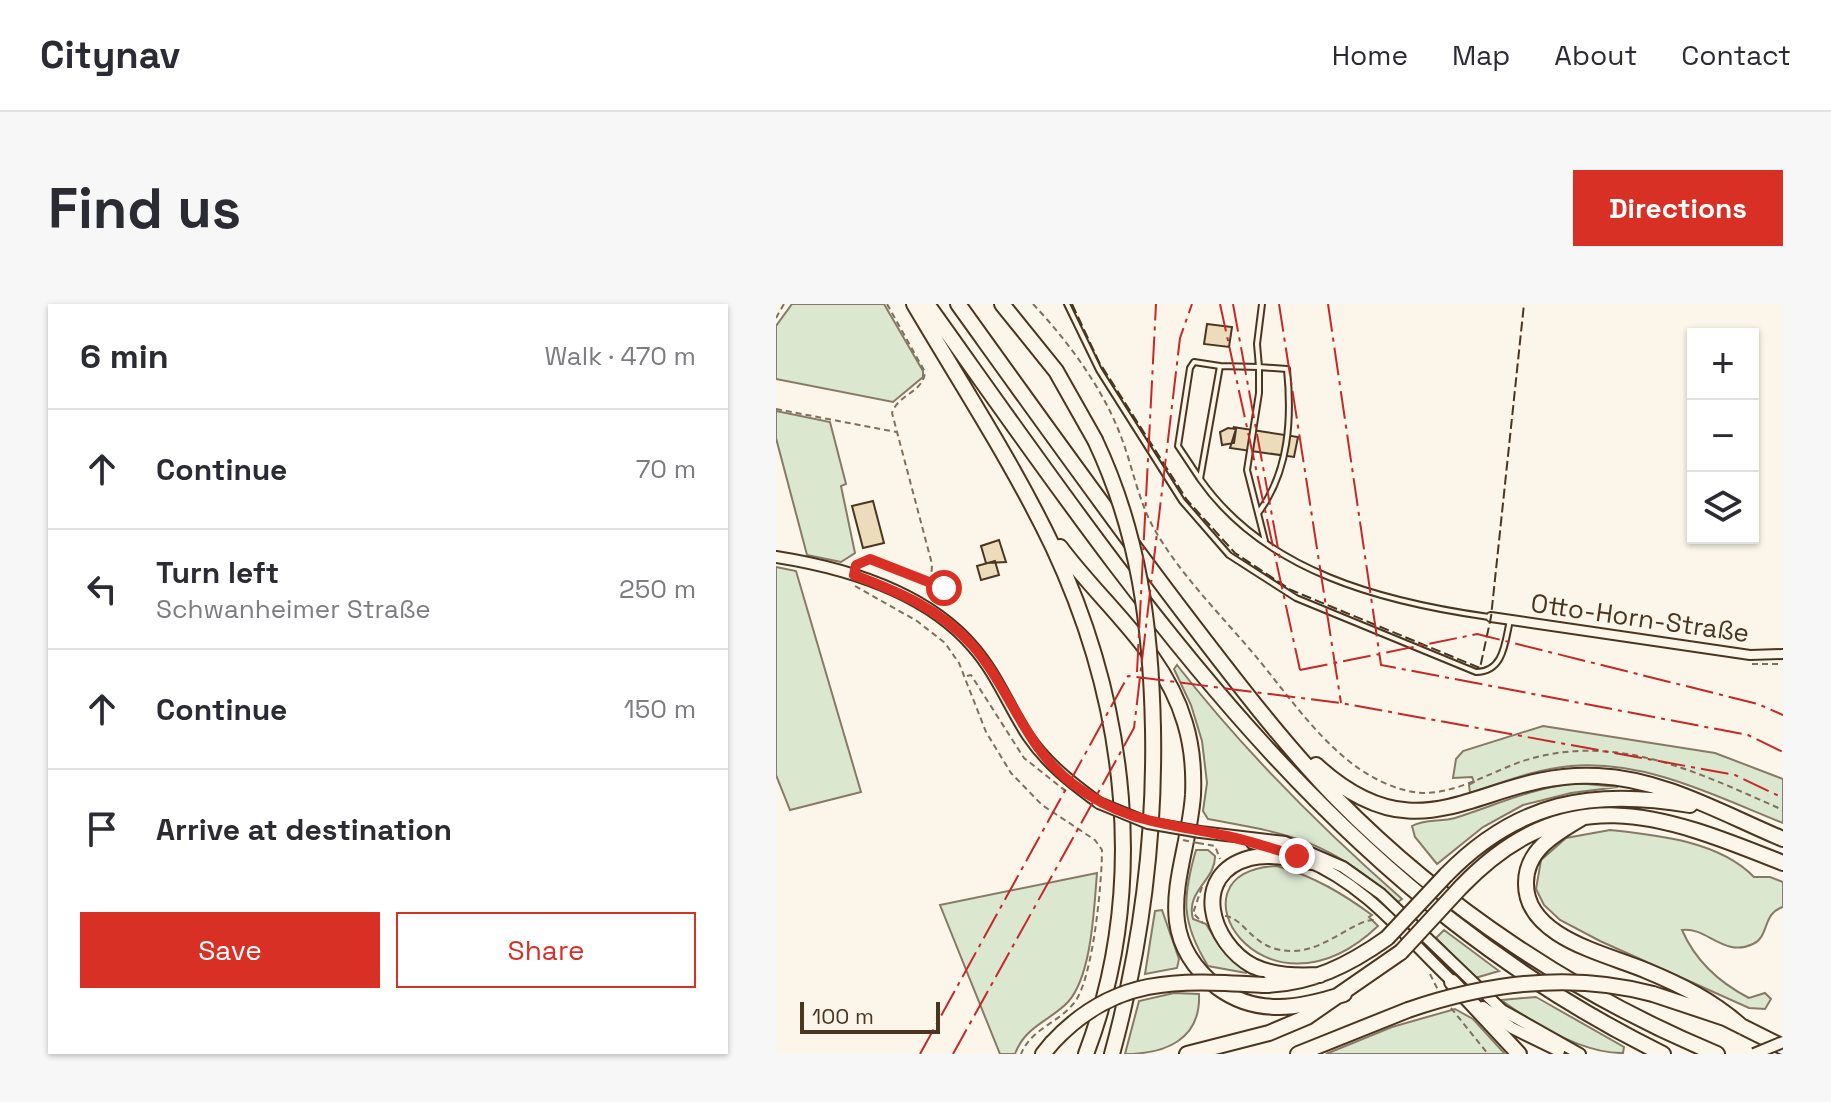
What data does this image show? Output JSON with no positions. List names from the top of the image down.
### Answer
{
  "streets": {
    "street": ["Otto-Horn-Straße"]
  },
  "scale_bar": "100 m",
  "page": {
    "header": "Citynav",
    "nav": [
      "Home",
      "Map",
      "About",
      "Contact"
    ],
    "buttons": [
      "Directions",
      ["Save", "Share"]
    ],
    "title": "Find us",
    "heading": ["6 min", "Walk · 470 m"],
    "map_buttons": ["+", "−"],
    "list": [
      ["Continue", "70 m"],
      ["Turn left", "Schwanheimer Straße", "250 m"],
      ["Continue", "150 m"],
      "Arrive at destination"
    ],
    "scale": "100 m"
  }
}
